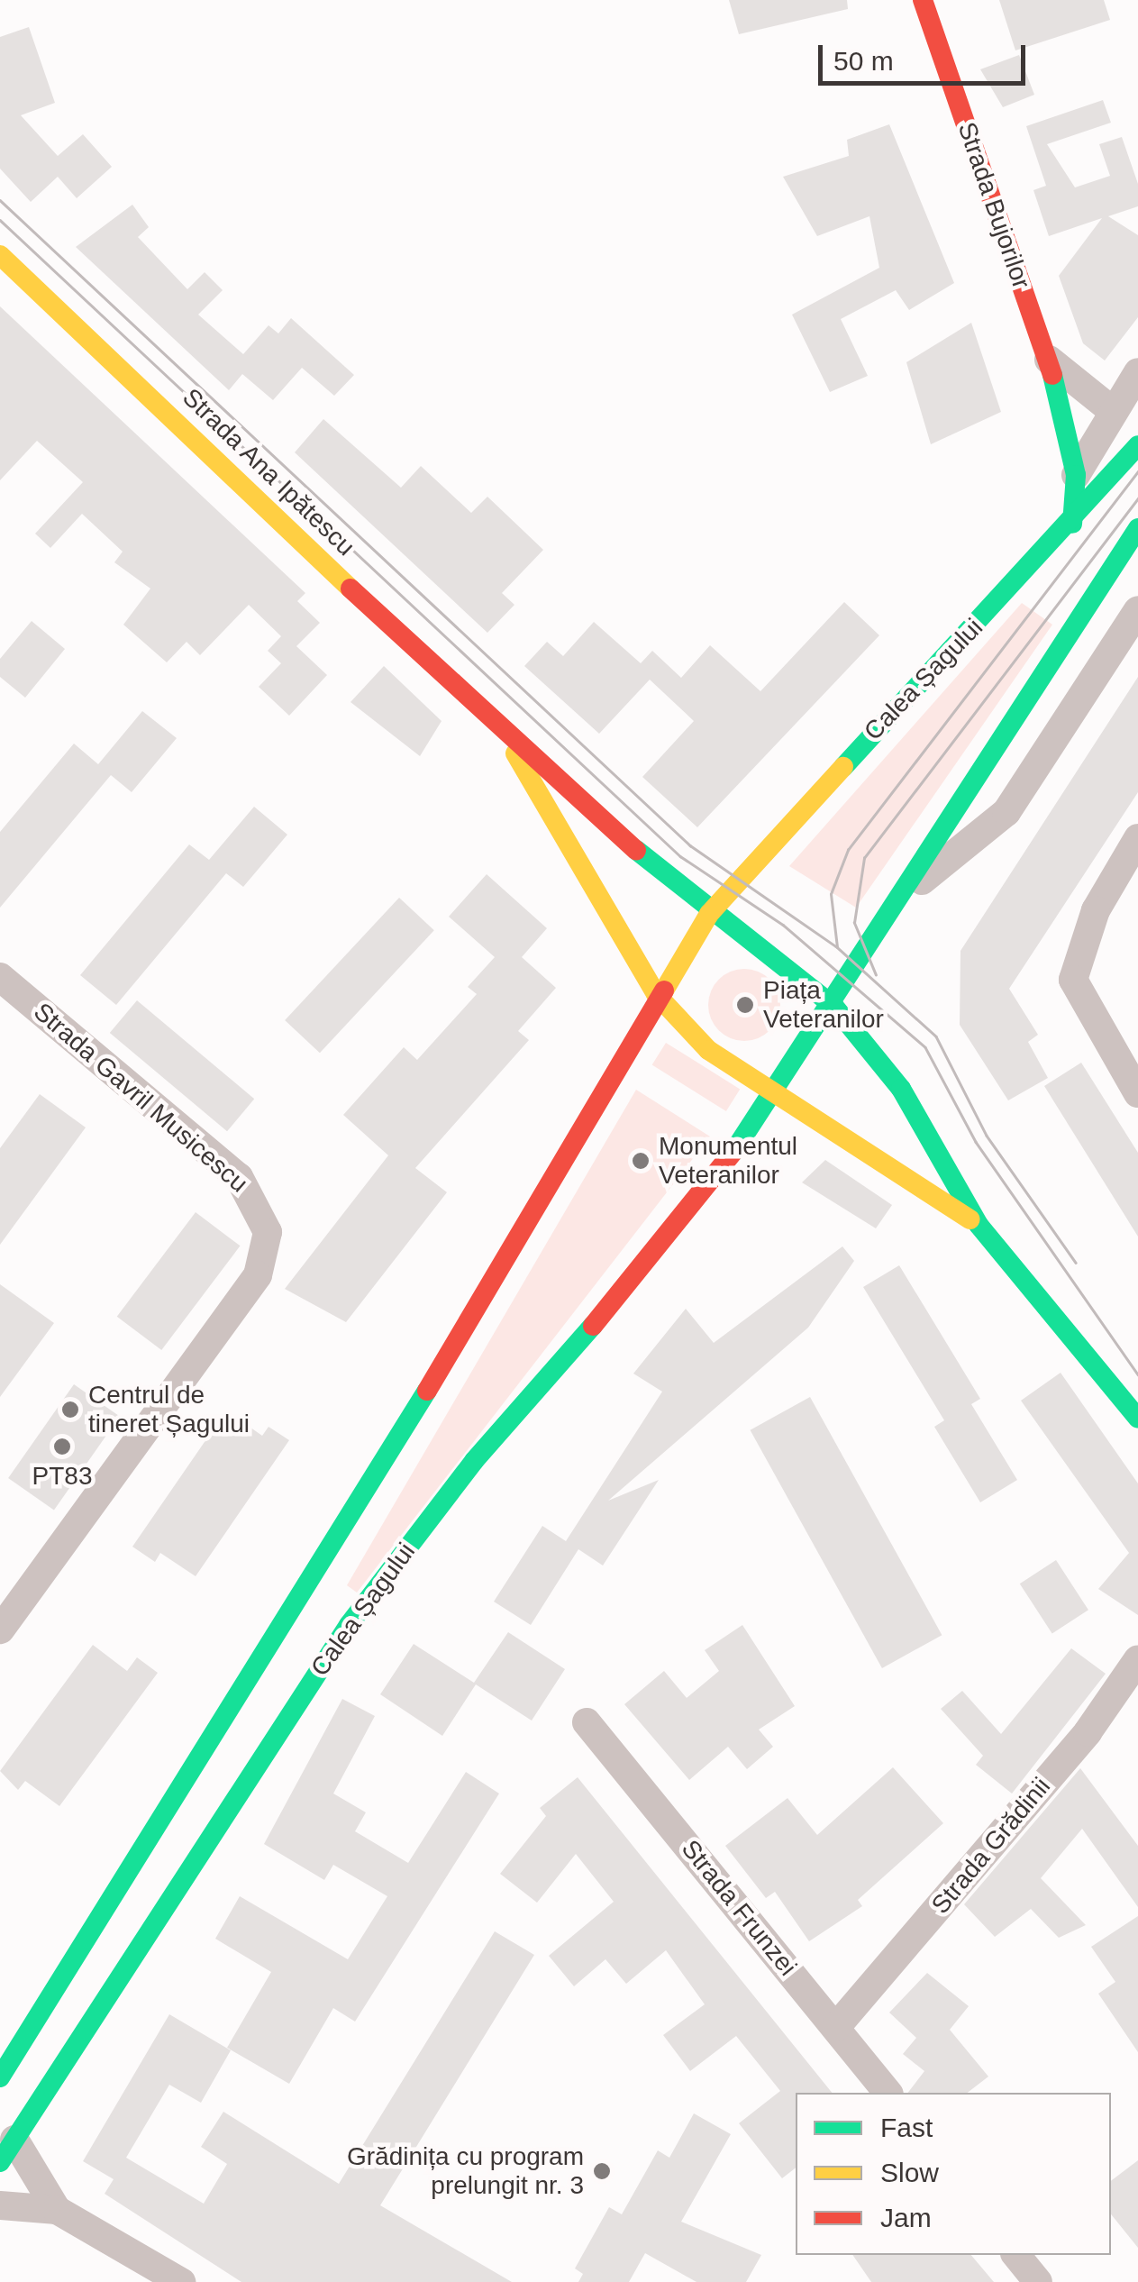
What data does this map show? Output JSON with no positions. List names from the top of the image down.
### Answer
{
  "streets": {
    "main road": ["Strada Bujorilor", "Strada Ana Ipătescu", "Calea Șagului"],
    "street": ["Strada Gavril Musicescu", "Strada Grădinii", "Strada Frunzei"]
  },
  "crossings": [
    ["Strada Bujorilor", "Calea Șagului"],
    ["Strada Ana Ipătescu", "Calea Șagului"],
    ["Strada Grădinii", "Strada Frunzei"]
  ],
  "places": [
    "Piața Veteranilor",
    "Monumentul Veteranilor",
    "Centrul de tineret Șagului",
    "PT83",
    "Grădinița cu program prelungit nr. 3"
  ],
  "legend": ["Fast", "Slow", "Jam"],
  "scale_bar": "50 m"
}
